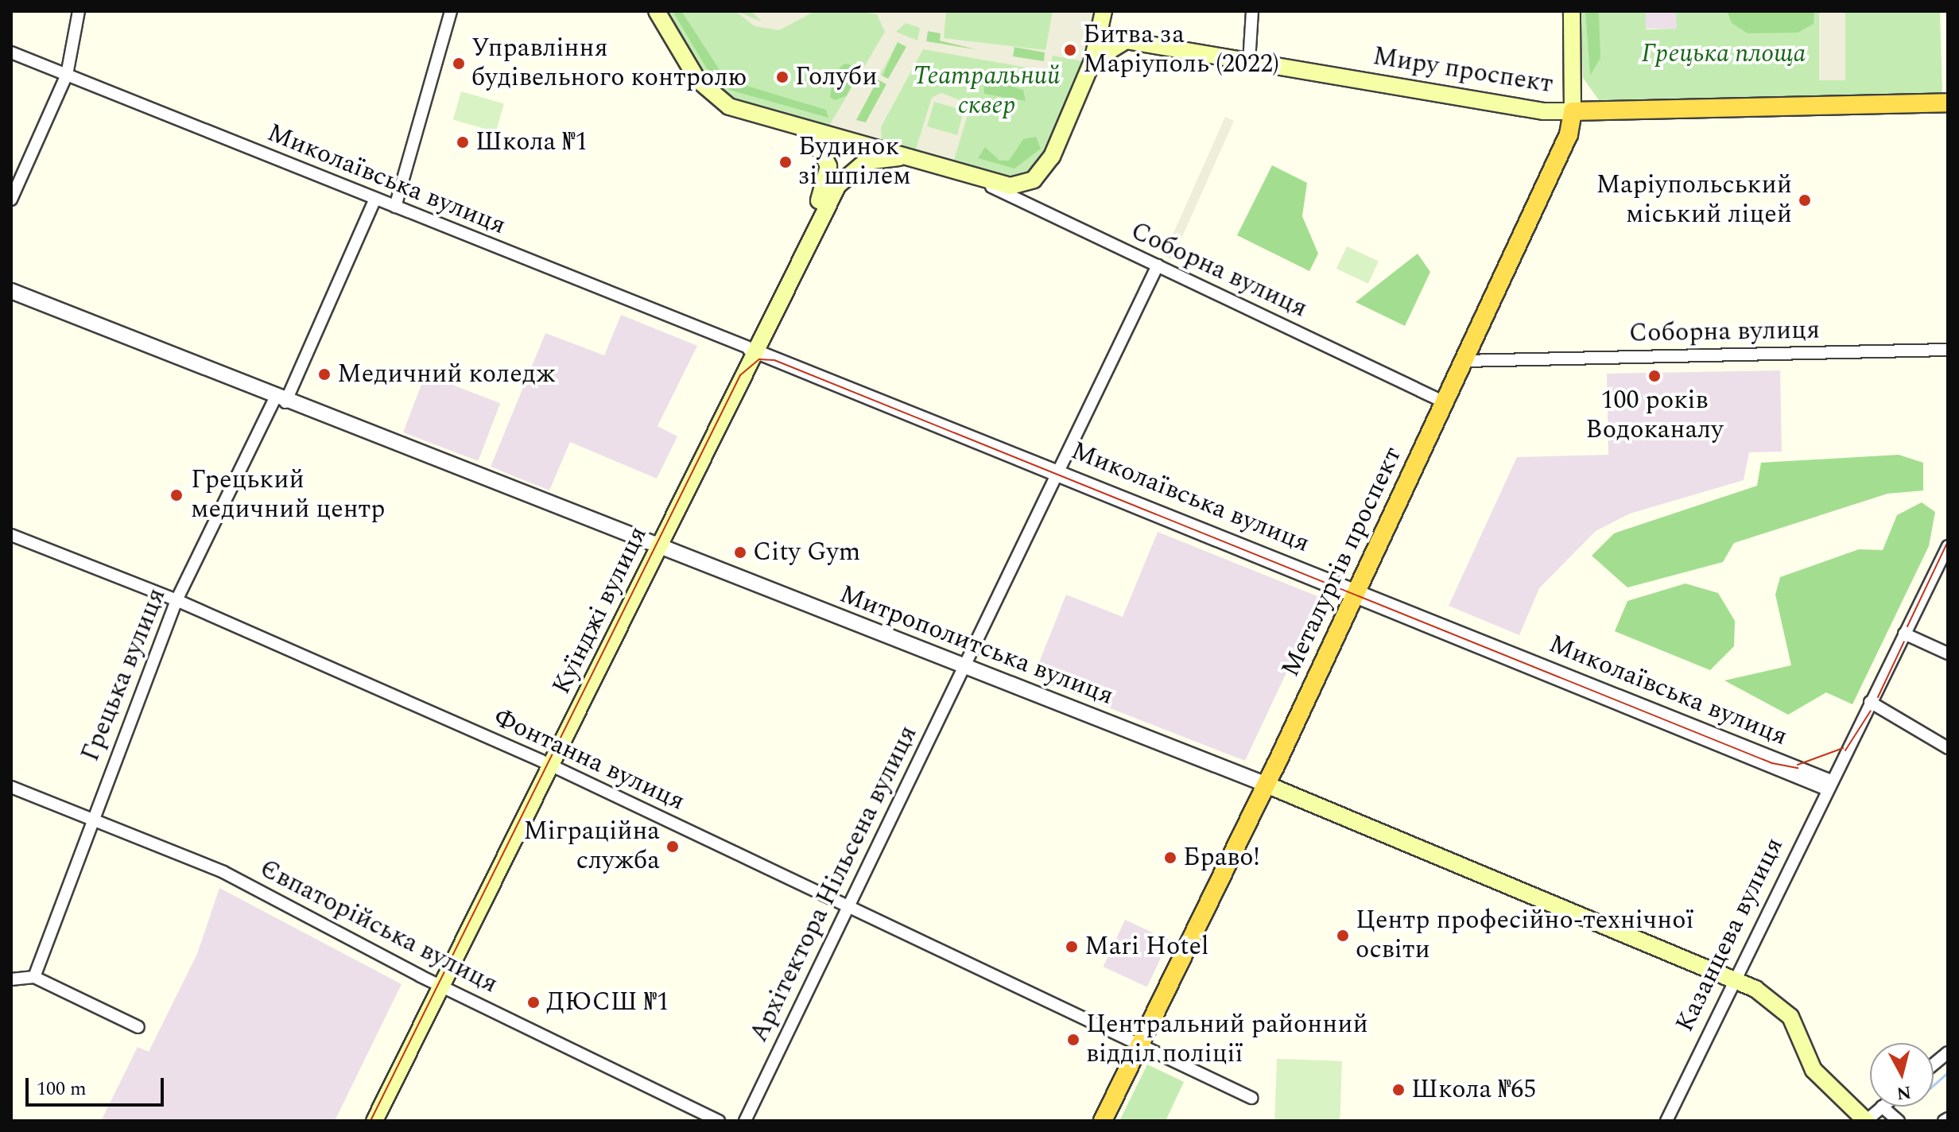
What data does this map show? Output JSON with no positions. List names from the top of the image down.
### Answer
{
  "streets": {
    "highway": ["Миру проспект", "Металургів проспект"],
    "main road": ["Куїнджі вулиця", "Митрополитська вулиця"],
    "street": [
      "Миколаївська вулиця",
      "Соборна вулиця",
      "Грецька вулиця",
      "Фонтанна вулиця",
      "Архітектора Нільсена вулиця",
      "Євпаторійська вулиця",
      "Казанцева вулиця"
    ]
  },
  "crossings": [
    ["Миру проспект", "Металургів проспект"],
    ["Миколаївська вулиця", "Металургів проспект"],
    ["Миколаївська вулиця", "Куїнджі вулиця"],
    ["Миколаївська вулиця", "Грецька вулиця"],
    ["Миколаївська вулиця", "Архітектора Нільсена вулиця"],
    ["Миколаївська вулиця", "Казанцева вулиця"],
    ["Соборна вулиця", "Металургів проспект"],
    ["Соборна вулиця", "Архітектора Нільсена вулиця"],
    ["Металургів проспект", "Митрополитська вулиця"],
    ["Металургів проспект", "Фонтанна вулиця"],
    ["Куїнджі вулиця", "Митрополитська вулиця"],
    ["Куїнджі вулиця", "Фонтанна вулиця"],
    ["Куїнджі вулиця", "Євпаторійська вулиця"],
    ["Митрополитська вулиця", "Грецька вулиця"],
    ["Митрополитська вулиця", "Архітектора Нільсена вулиця"],
    ["Митрополитська вулиця", "Казанцева вулиця"],
    ["Грецька вулиця", "Фонтанна вулиця"],
    ["Грецька вулиця", "Євпаторійська вулиця"],
    ["Фонтанна вулиця", "Архітектора Нільсена вулиця"]
  ],
  "parks": ["Грецька площа", "Театральний сквер"],
  "places": [
    "Битва за Маріуполь (2022)",
    "Управління будівельного контролю",
    "Голуби",
    "Школа №1",
    "Будинок зі шпілем",
    "Маріупольський міський ліцей",
    "Медичний коледж",
    "100 років Водоканалу",
    "Грецький медичний центр",
    "City Gym",
    "Міграційна служба",
    "Браво!",
    "Центр професійно-технічної освіти",
    "Mari Hotel",
    "ДЮСШ №1",
    "Центральний районний відділ поліції",
    "Школа №65"
  ],
  "scale_bar": "100 m",
  "north": "bottom"
}
